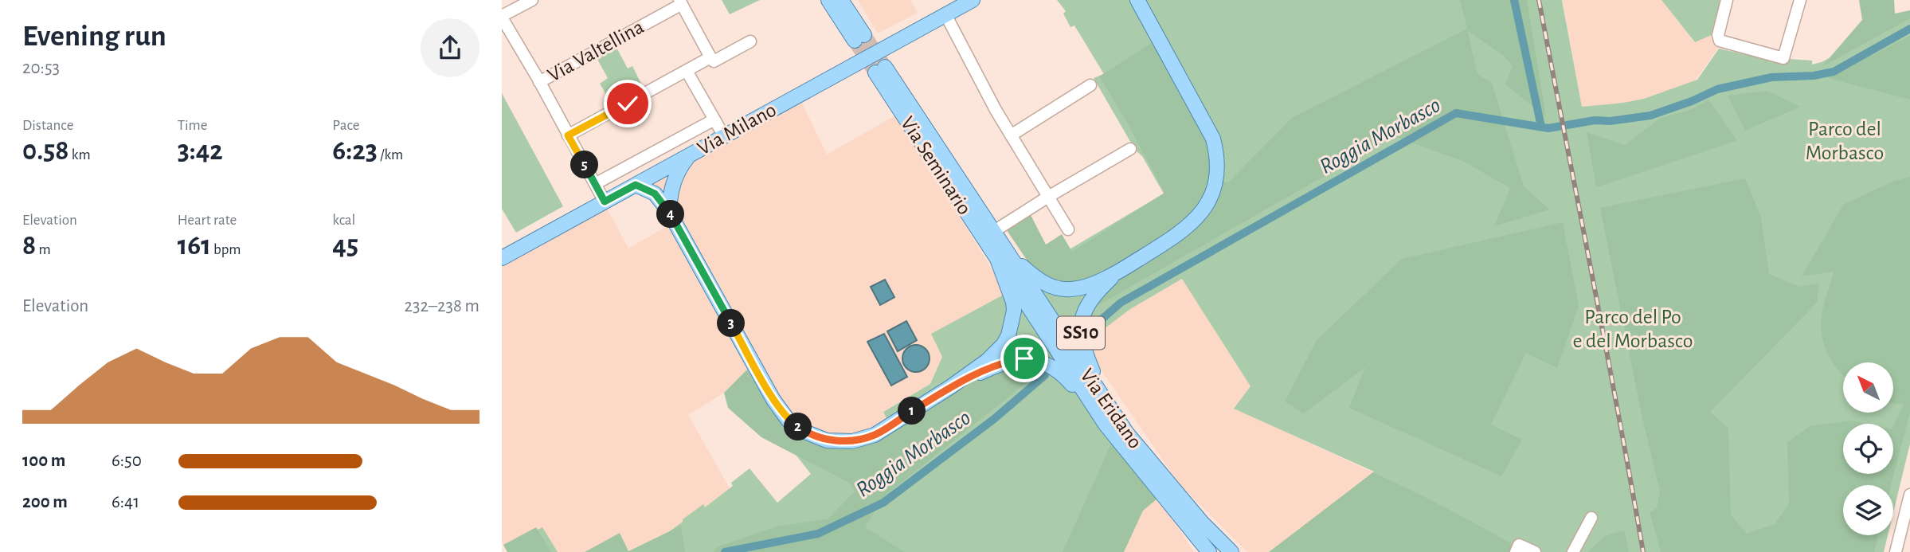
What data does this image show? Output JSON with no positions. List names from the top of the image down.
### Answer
{
  "streets": {
    "main road": [
      "Via Milano",
      "Via Seminario",
      "SS10",
      "Via Eridano"
    ],
    "street": ["Via Valtellina"]
  },
  "crossings": [
    ["Via Seminario", "Via Eridano"],
    ["SS10", "Via Eridano"]
  ],
  "water": ["Roggia Morbasco"],
  "parks": ["Parco del Morbasco", "Parco del Po e del Morbasco"],
  "north": "top left",
  "page": {
    "heading": ["Evening run", "20:53"],
    "stats": [
      ["Distance", "0.58 km"],
      ["Time", "3:42"],
      ["Pace", "6:23 /km"],
      ["Elevation", "8 m"],
      ["Heart rate", "161 bpm"],
      ["kcal", "45"]
    ],
    "pins": [
      "5",
      "4",
      "3",
      "1",
      "2"
    ],
    "chart": ["Elevation", "232–238 m"],
    "list": [
      {
        "name": "100 m",
        "note": "6:50"
      },
      {
        "name": "200 m",
        "note": "6:41"
      }
    ]
  }
}
